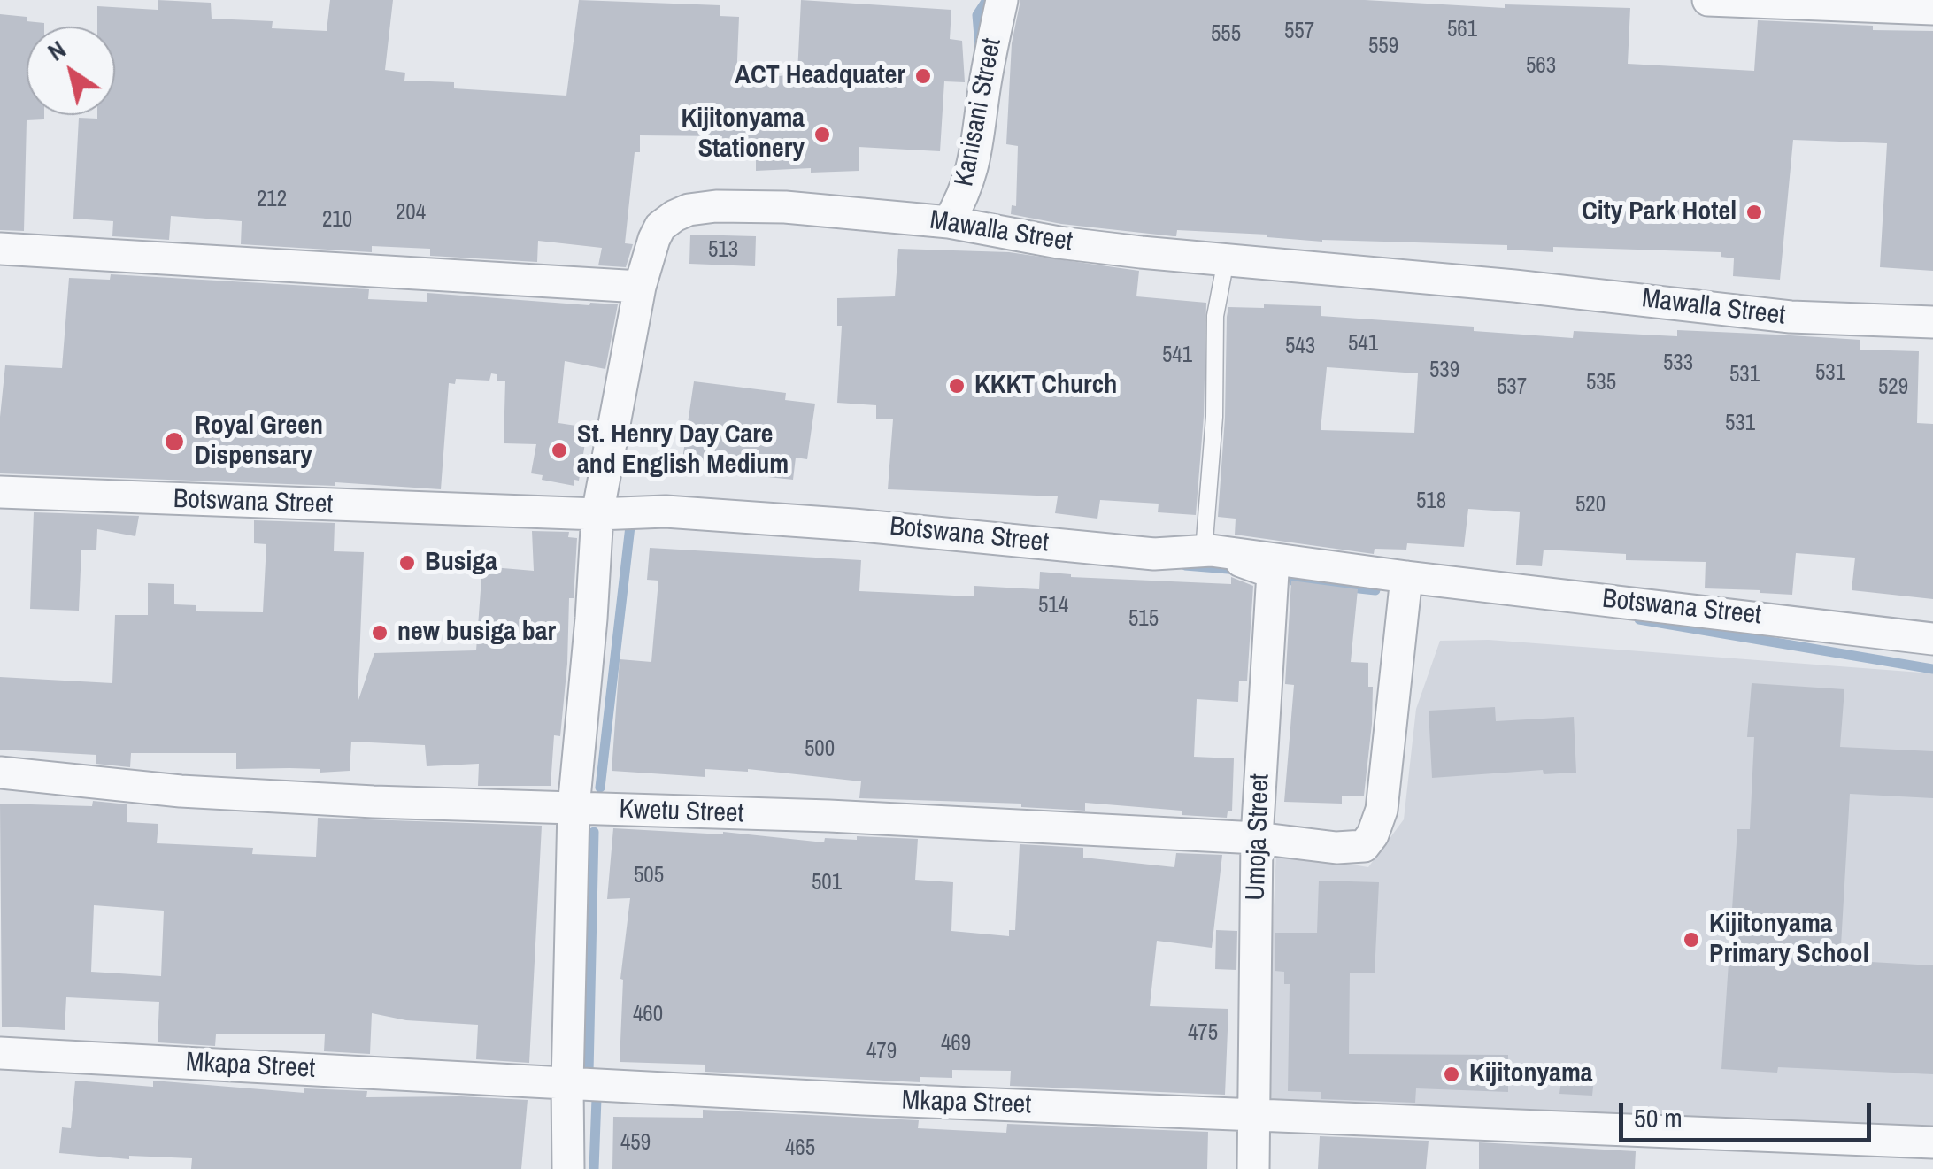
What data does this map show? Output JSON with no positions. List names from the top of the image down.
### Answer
{
  "streets": {
    "street": [
      "Kanisani Street",
      "Mawalla Street",
      "Botswana Street",
      "Kwetu Street",
      "Umoja Street",
      "Mkapa Street"
    ]
  },
  "crossings": [
    ["Kanisani Street", "Mawalla Street"],
    ["Mawalla Street", "Botswana Street"],
    ["Mawalla Street", "Kwetu Street"],
    ["Mawalla Street", "Mkapa Street"],
    ["Botswana Street", "Kwetu Street"],
    ["Botswana Street", "Umoja Street"],
    ["Kwetu Street", "Umoja Street"],
    ["Umoja Street", "Mkapa Street"]
  ],
  "places": [
    "ACT Headquater",
    "Kijitonyama Stationery",
    "City Park Hotel",
    "KKKT Church",
    "Royal Green Dispensary",
    "St. Henry Day Care and English Medium",
    "Busiga",
    "new busiga bar",
    "Kijitonyama Primary School",
    "Kijitonyama"
  ],
  "house_numbers": [
    "561",
    "557",
    "555",
    "559",
    "563",
    "212",
    "204",
    "210",
    "513",
    "541",
    "543",
    "541",
    "533",
    "539",
    "531",
    "531",
    "535",
    "537",
    "529",
    "531",
    "518",
    "520",
    "514",
    "515",
    "500",
    "505",
    "501",
    "460",
    "475",
    "469",
    "479",
    "459",
    "465"
  ],
  "scale_bar": "50 m",
  "north": "top left"
}
